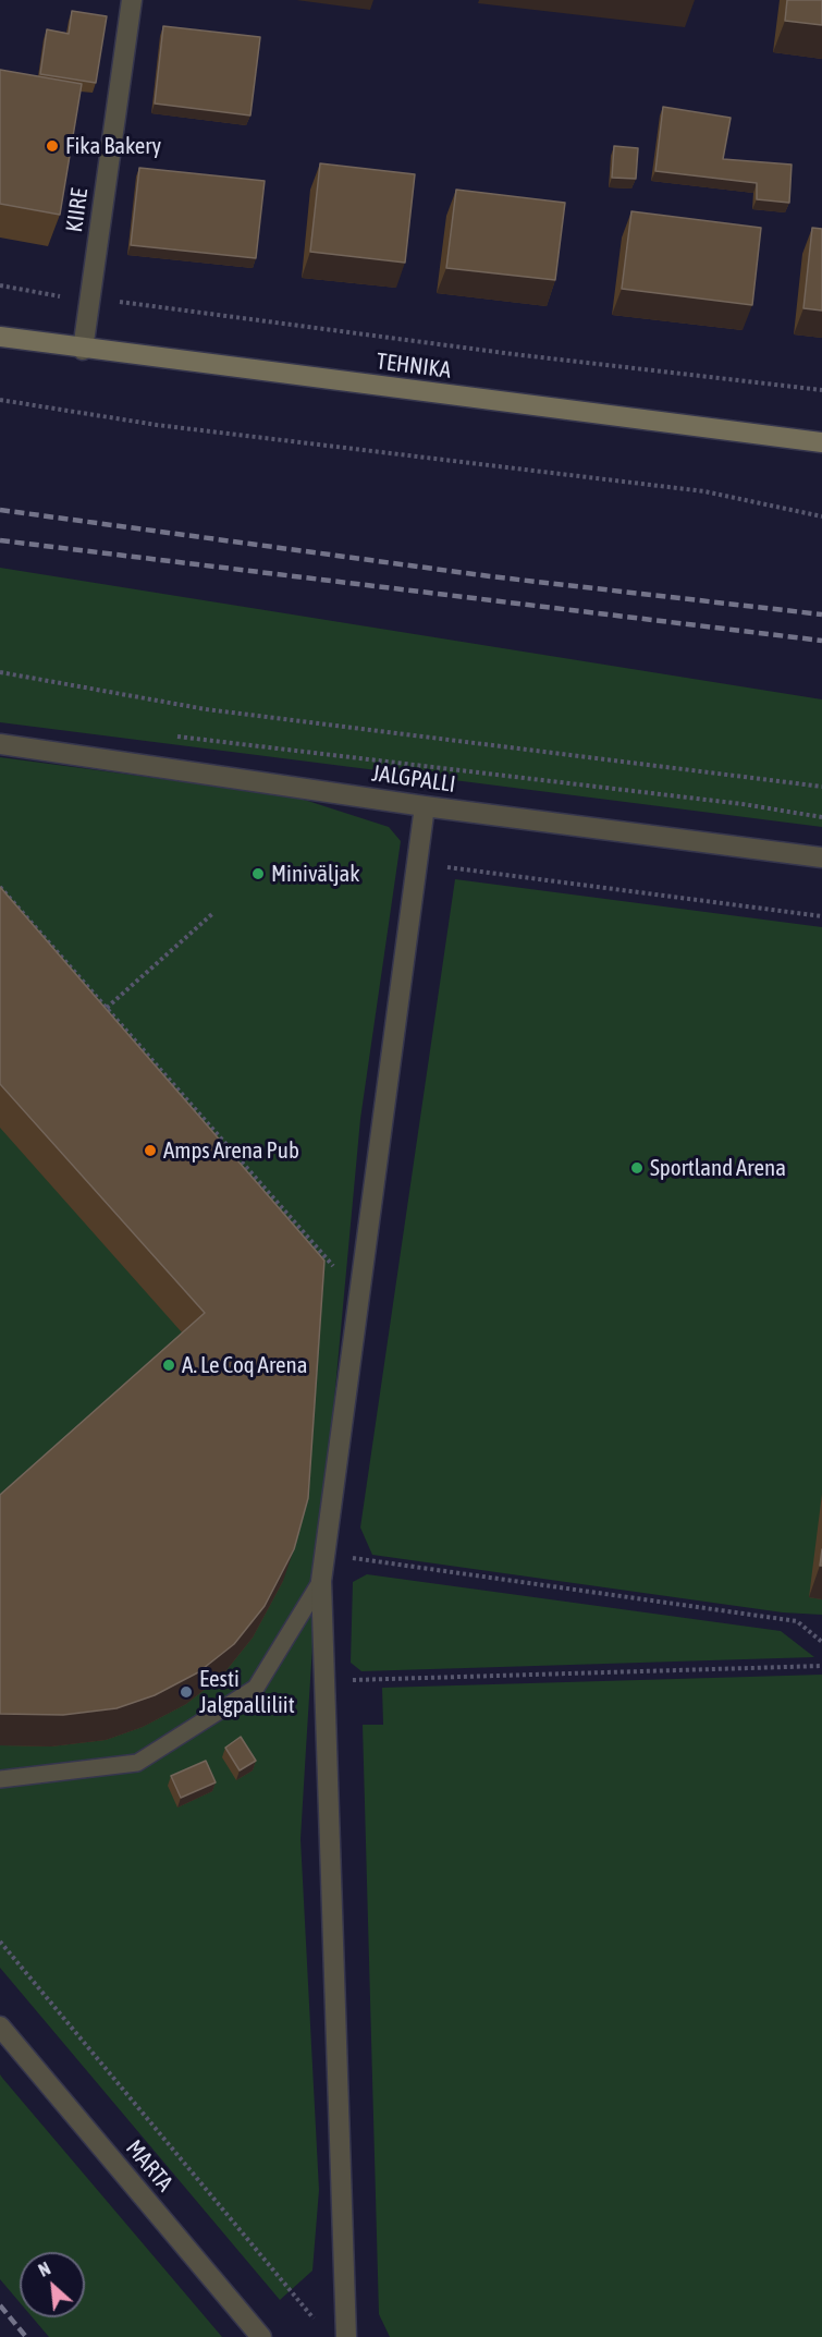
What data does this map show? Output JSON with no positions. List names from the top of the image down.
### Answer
{
  "streets": {
    "main road": ["TEHNIKA"],
    "street": ["KIIRE", "JALGPALLI", "MARTA"]
  },
  "crossings": [
    ["KIIRE", "TEHNIKA"]
  ],
  "places": [
    "Fika Bakery",
    "Miniväljak",
    "Amps Arena Pub",
    "Sportland Arena",
    "A. Le Coq Arena",
    "Eesti Jalgpalliliit"
  ],
  "north": "top left"
}
